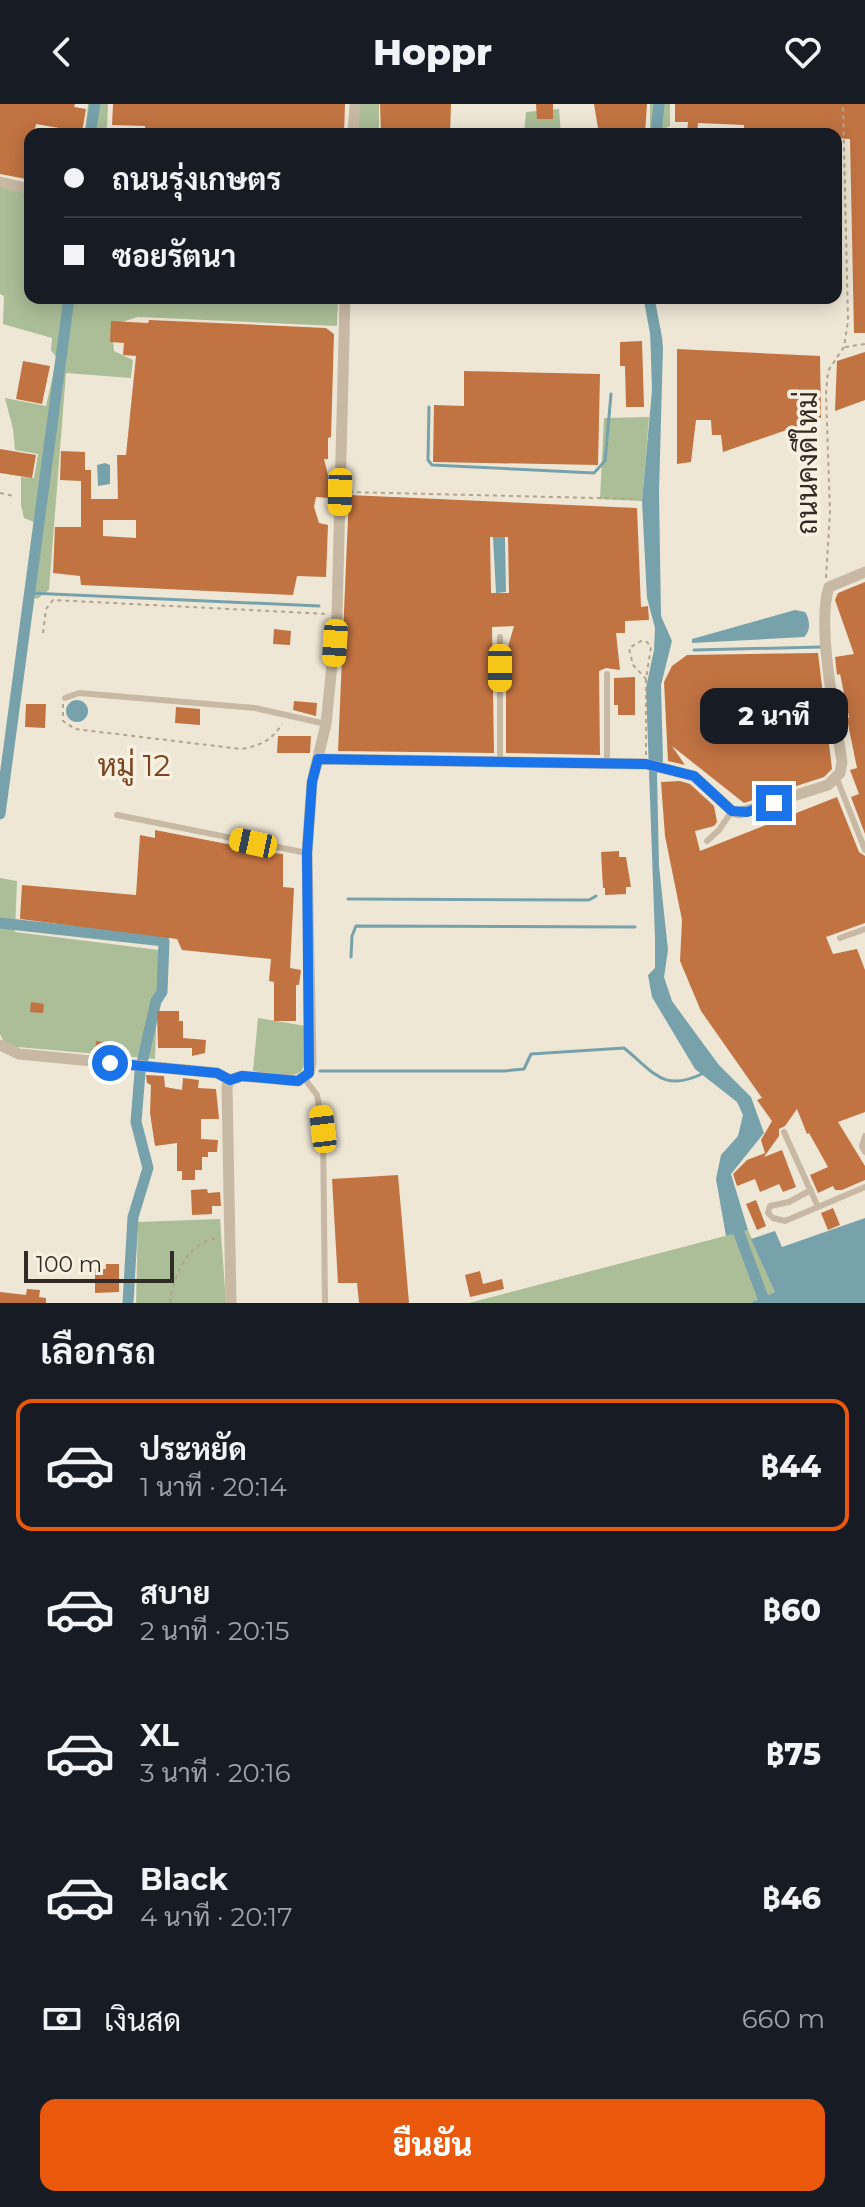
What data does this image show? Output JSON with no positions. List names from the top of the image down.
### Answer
{
  "streets": {
    "path": ["ถนนคงดีใหม่"]
  },
  "districts": ["หมู่ 12"],
  "scale_bar": "100 m",
  "page": {
    "header": "Hoppr",
    "banner": ["ถนนรุ่งเกษตร", "ซอยรัตนา"],
    "bubble": "2 นาที",
    "scale": "100 m",
    "heading": "เลือกรถ",
    "list": [
      {
        "name": "ประหยัด",
        "note": "1 นาที · 20:14",
        "value": "฿44"
      },
      {
        "name": "สบาย",
        "note": "2 นาที · 20:15",
        "value": "฿60"
      },
      {
        "name": "XL",
        "note": "3 นาที · 20:16",
        "value": "฿75"
      },
      {
        "name": "Black",
        "note": "4 นาที · 20:17",
        "value": "฿46"
      }
    ],
    "pay": ["เงินสด", "660 m"],
    "buttons": "ยืนยัน"
  }
}
